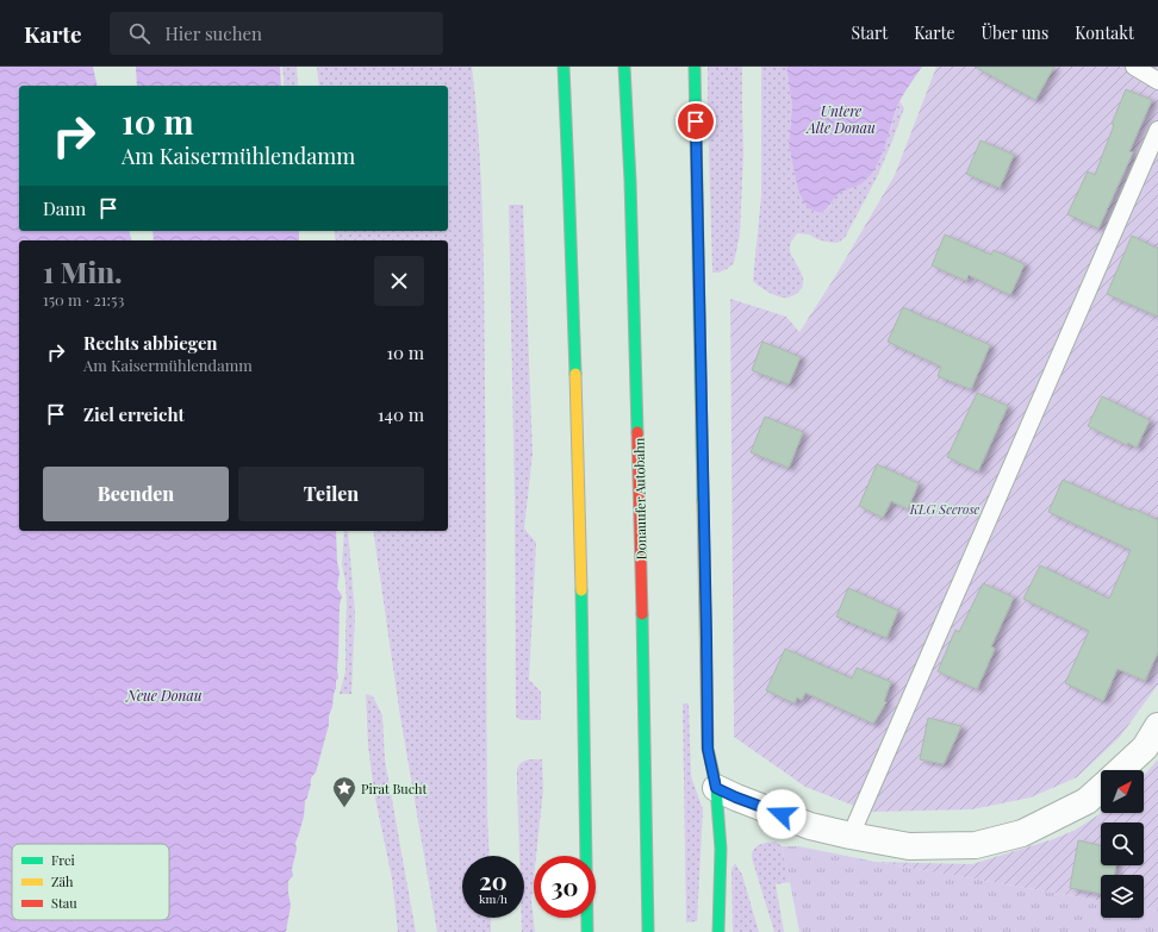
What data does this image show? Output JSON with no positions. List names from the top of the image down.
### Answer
{
  "streets": {
    "main road": ["Donauufer Autobahn"]
  },
  "water": ["Untere Alte Donau", "Neue Donau"],
  "parks": ["KLG Seerose"],
  "places": {
    "place": ["Pirat Bucht"]
  },
  "legend": ["Frei", "Zäh", "Stau"],
  "north": "top right",
  "page": {
    "header": "Karte",
    "search": "Hier suchen",
    "nav": [
      "Start",
      "Karte",
      "Über uns",
      "Kontakt"
    ],
    "turn": ["10 m", "Am Kaisermühlendamm"],
    "then": "Dann",
    "heading": ["1 Min.", "150 m · 21:53"],
    "list": [
      {
        "name": "Rechts abbiegen",
        "note": "Am Kaisermühlendamm",
        "value": "10 m"
      },
      {
        "name": "Ziel erreicht",
        "value": "140 m"
      }
    ],
    "buttons": ["Beenden", "Teilen"],
    "speed": "20 km/h",
    "limit": "30"
  }
}
